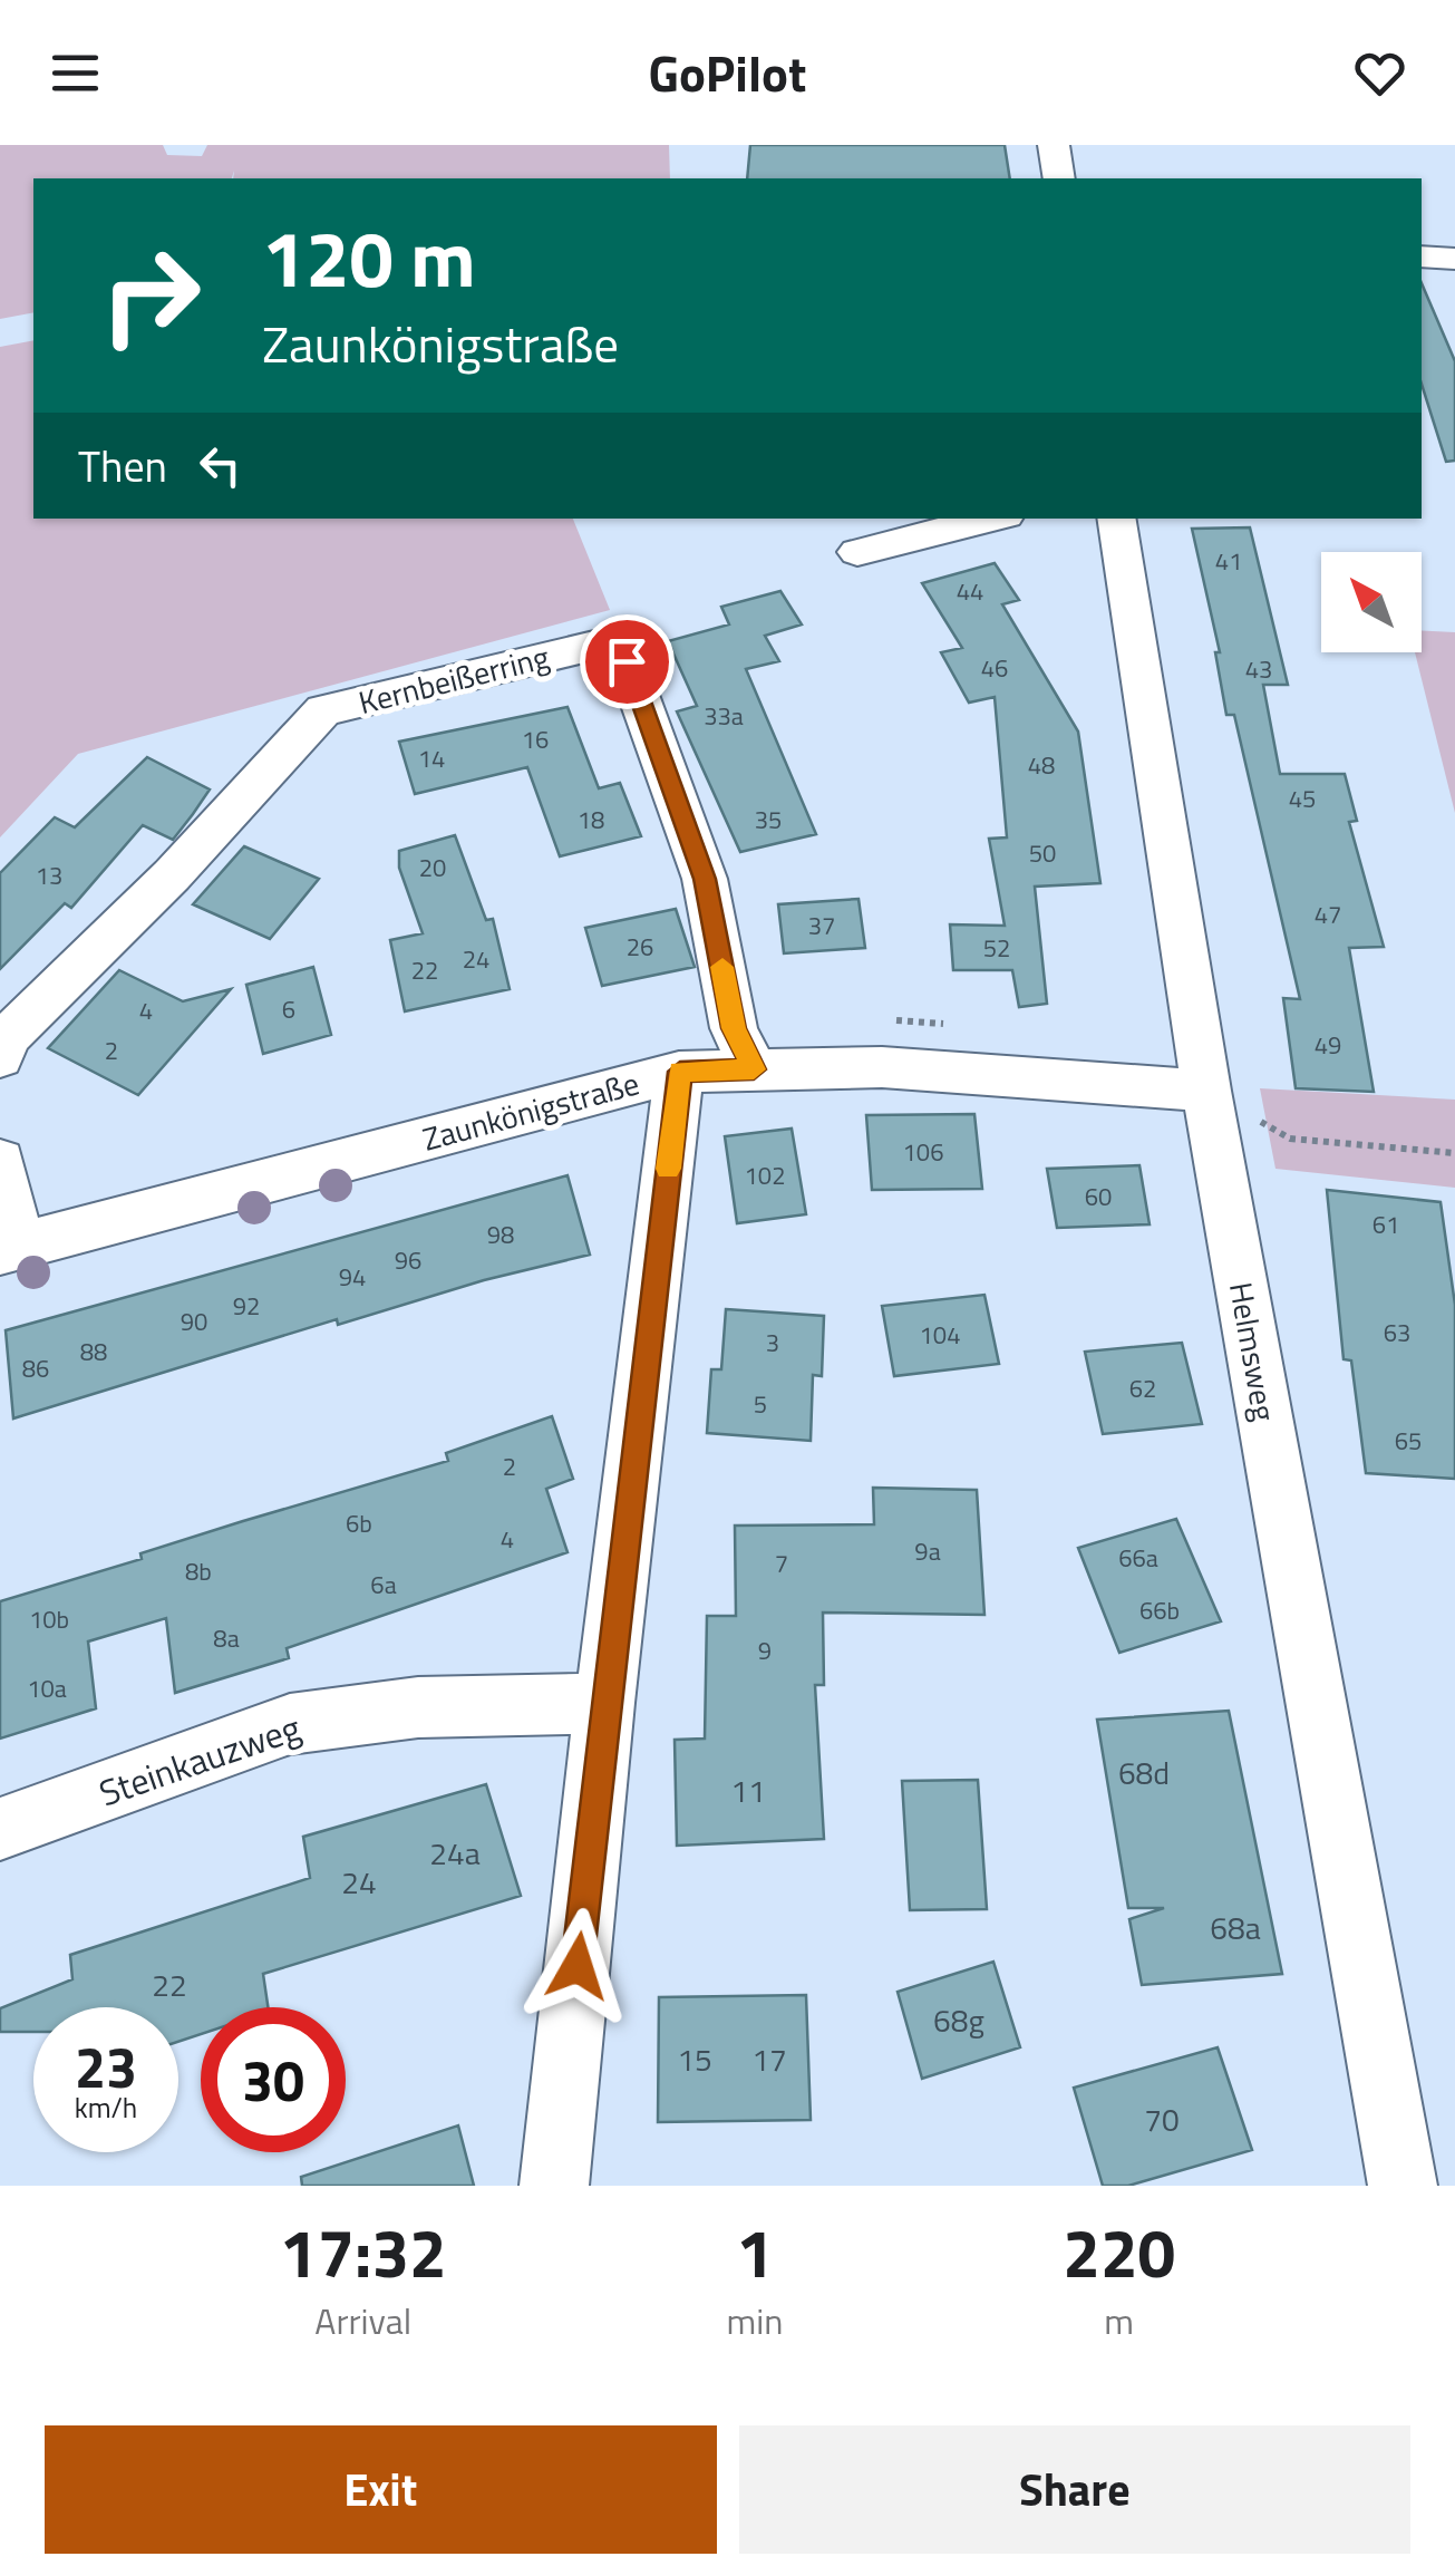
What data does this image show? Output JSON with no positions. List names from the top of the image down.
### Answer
{
  "streets": {
    "street": [
      "Kernbeißerring",
      "Zaunkönigstraße",
      "Helmsweg",
      "Steinkauzweg"
    ]
  },
  "crossings": [
    ["Kernbeißerring", "Zaunkönigstraße"],
    ["Zaunkönigstraße", "Helmsweg"]
  ],
  "house_numbers": [
    "41",
    "44",
    "46",
    "43",
    "33a",
    "16",
    "14",
    "48",
    "45",
    "18",
    "35",
    "50",
    "20",
    "13",
    "47",
    "37",
    "26",
    "52",
    "24",
    "22",
    "6",
    "4",
    "49",
    "2",
    "106",
    "102",
    "60",
    "61",
    "98",
    "96",
    "94",
    "92",
    "90",
    "63",
    "104",
    "3",
    "88",
    "86",
    "62",
    "5",
    "65",
    "2",
    "6b",
    "4",
    "9a",
    "66a",
    "7",
    "8b",
    "6a",
    "66b",
    "10b",
    "8a",
    "9",
    "10a",
    "68d",
    "11",
    "24a",
    "24",
    "68a",
    "22",
    "68g",
    "15",
    "17",
    "70"
  ],
  "north": "top left",
  "page": {
    "header": "GoPilot",
    "turn": ["120 m", "Zaunkönigstraße"],
    "then": "Then",
    "speed": "23 km/h",
    "limit": "30",
    "eta": [
      "17:32",
      "Arrival",
      "1",
      "min",
      "220",
      "m"
    ],
    "buttons": ["Exit", "Share"]
  }
}
